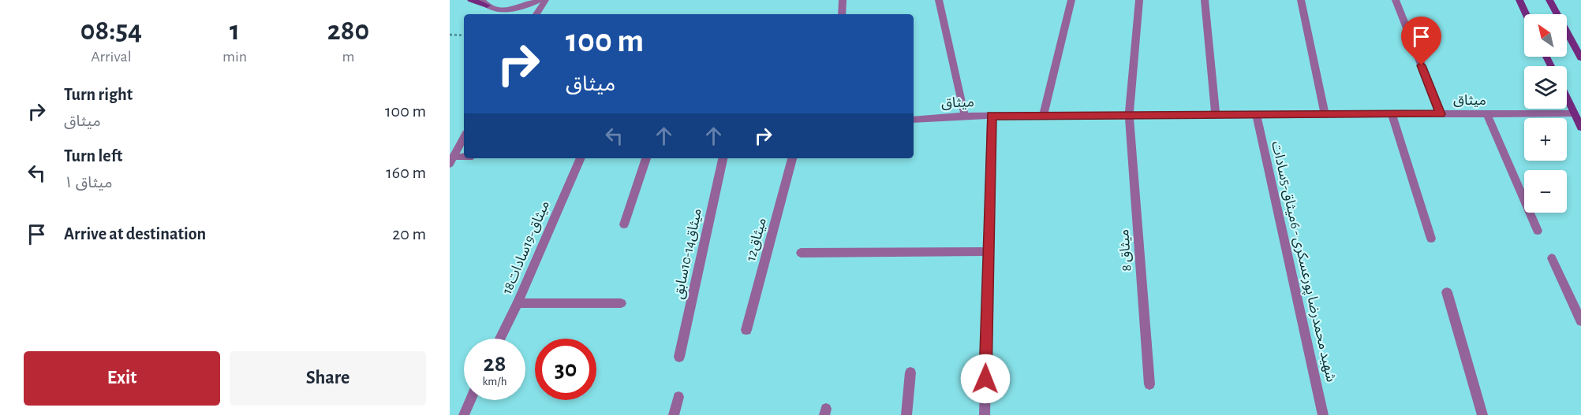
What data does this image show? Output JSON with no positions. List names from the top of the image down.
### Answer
{
  "streets": {
    "street": [
      "میثاق",
      "12میثاق",
      "18میثاق-19سادات",
      "میثاق 8",
      "میثاق14-10سابق",
      "شهید محمدرضا پورعسکری - 6میثاق-5سادات"
    ]
  },
  "crossings": [
    ["میثاق", "میثاق 8"],
    ["میثاق", "شهید محمدرضا پورعسکری - 6میثاق-5سادات"]
  ],
  "north": "top left",
  "page": {
    "eta": [
      "08:54",
      "Arrival",
      "1",
      "min",
      "280",
      "m"
    ],
    "map_buttons": ["+", "−"],
    "turn": ["100 m", "میثاق"],
    "list": [
      {
        "name": "Turn right",
        "note": "میثاق",
        "value": "100 m"
      },
      {
        "name": "Turn left",
        "note": "میثاق ۱",
        "value": "160 m"
      },
      {
        "name": "Arrive at destination",
        "value": "20 m"
      }
    ],
    "speed": "28 km/h",
    "limit": "30",
    "buttons": ["Exit", "Share"]
  }
}
